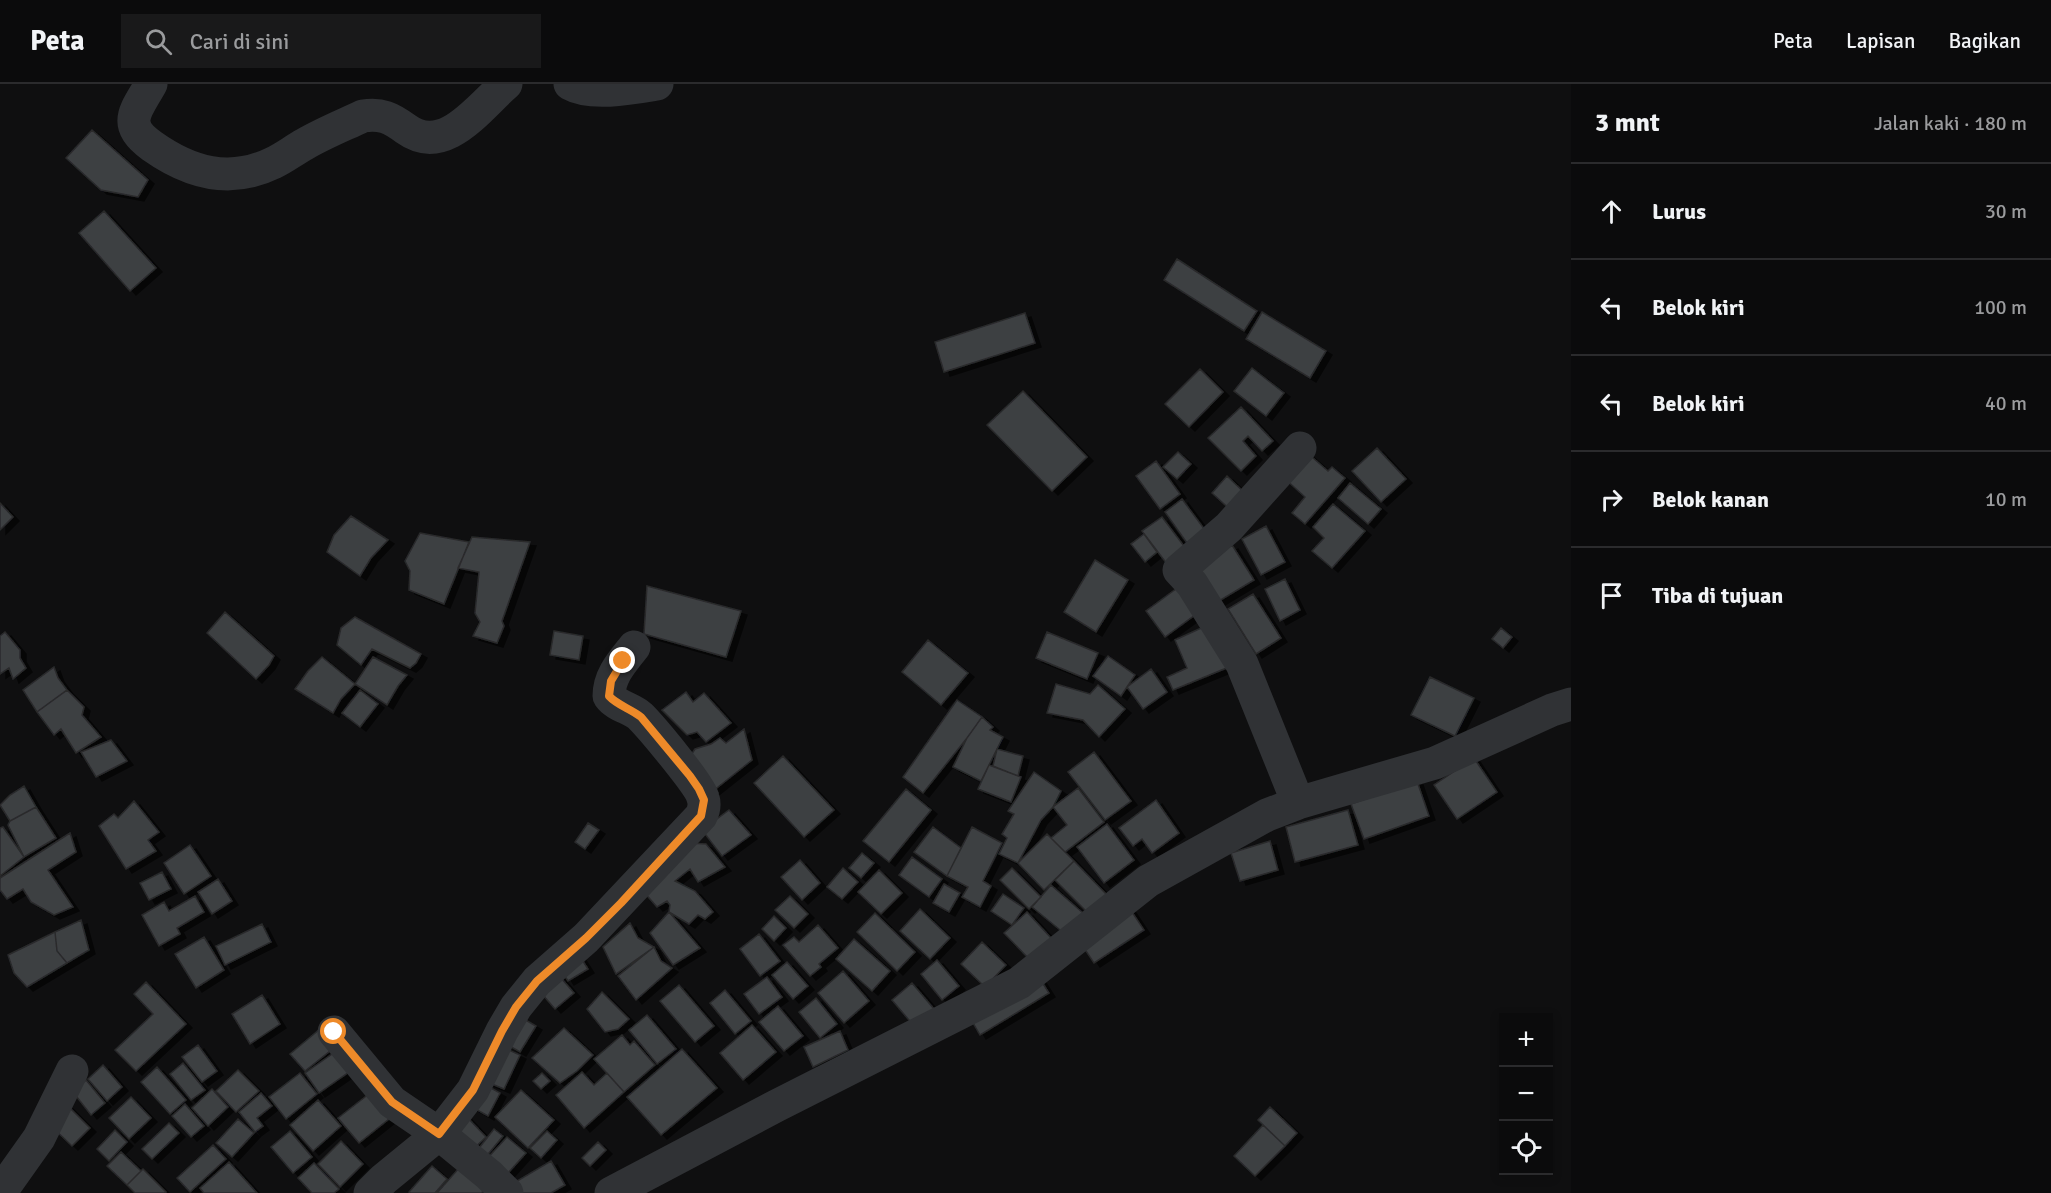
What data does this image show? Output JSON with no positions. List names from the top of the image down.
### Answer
{
  "page": {
    "header": "Peta",
    "search": "Cari di sini",
    "nav": ["Peta", "Lapisan", "Bagikan"],
    "heading": ["3 mnt", "Jalan kaki · 180 m"],
    "list": [
      ["Lurus", "30 m"],
      ["Belok kiri", "100 m"],
      ["Belok kiri", "40 m"],
      ["Belok kanan", "10 m"],
      "Tiba di tujuan"
    ],
    "map_buttons": ["+", "−"]
  }
}
